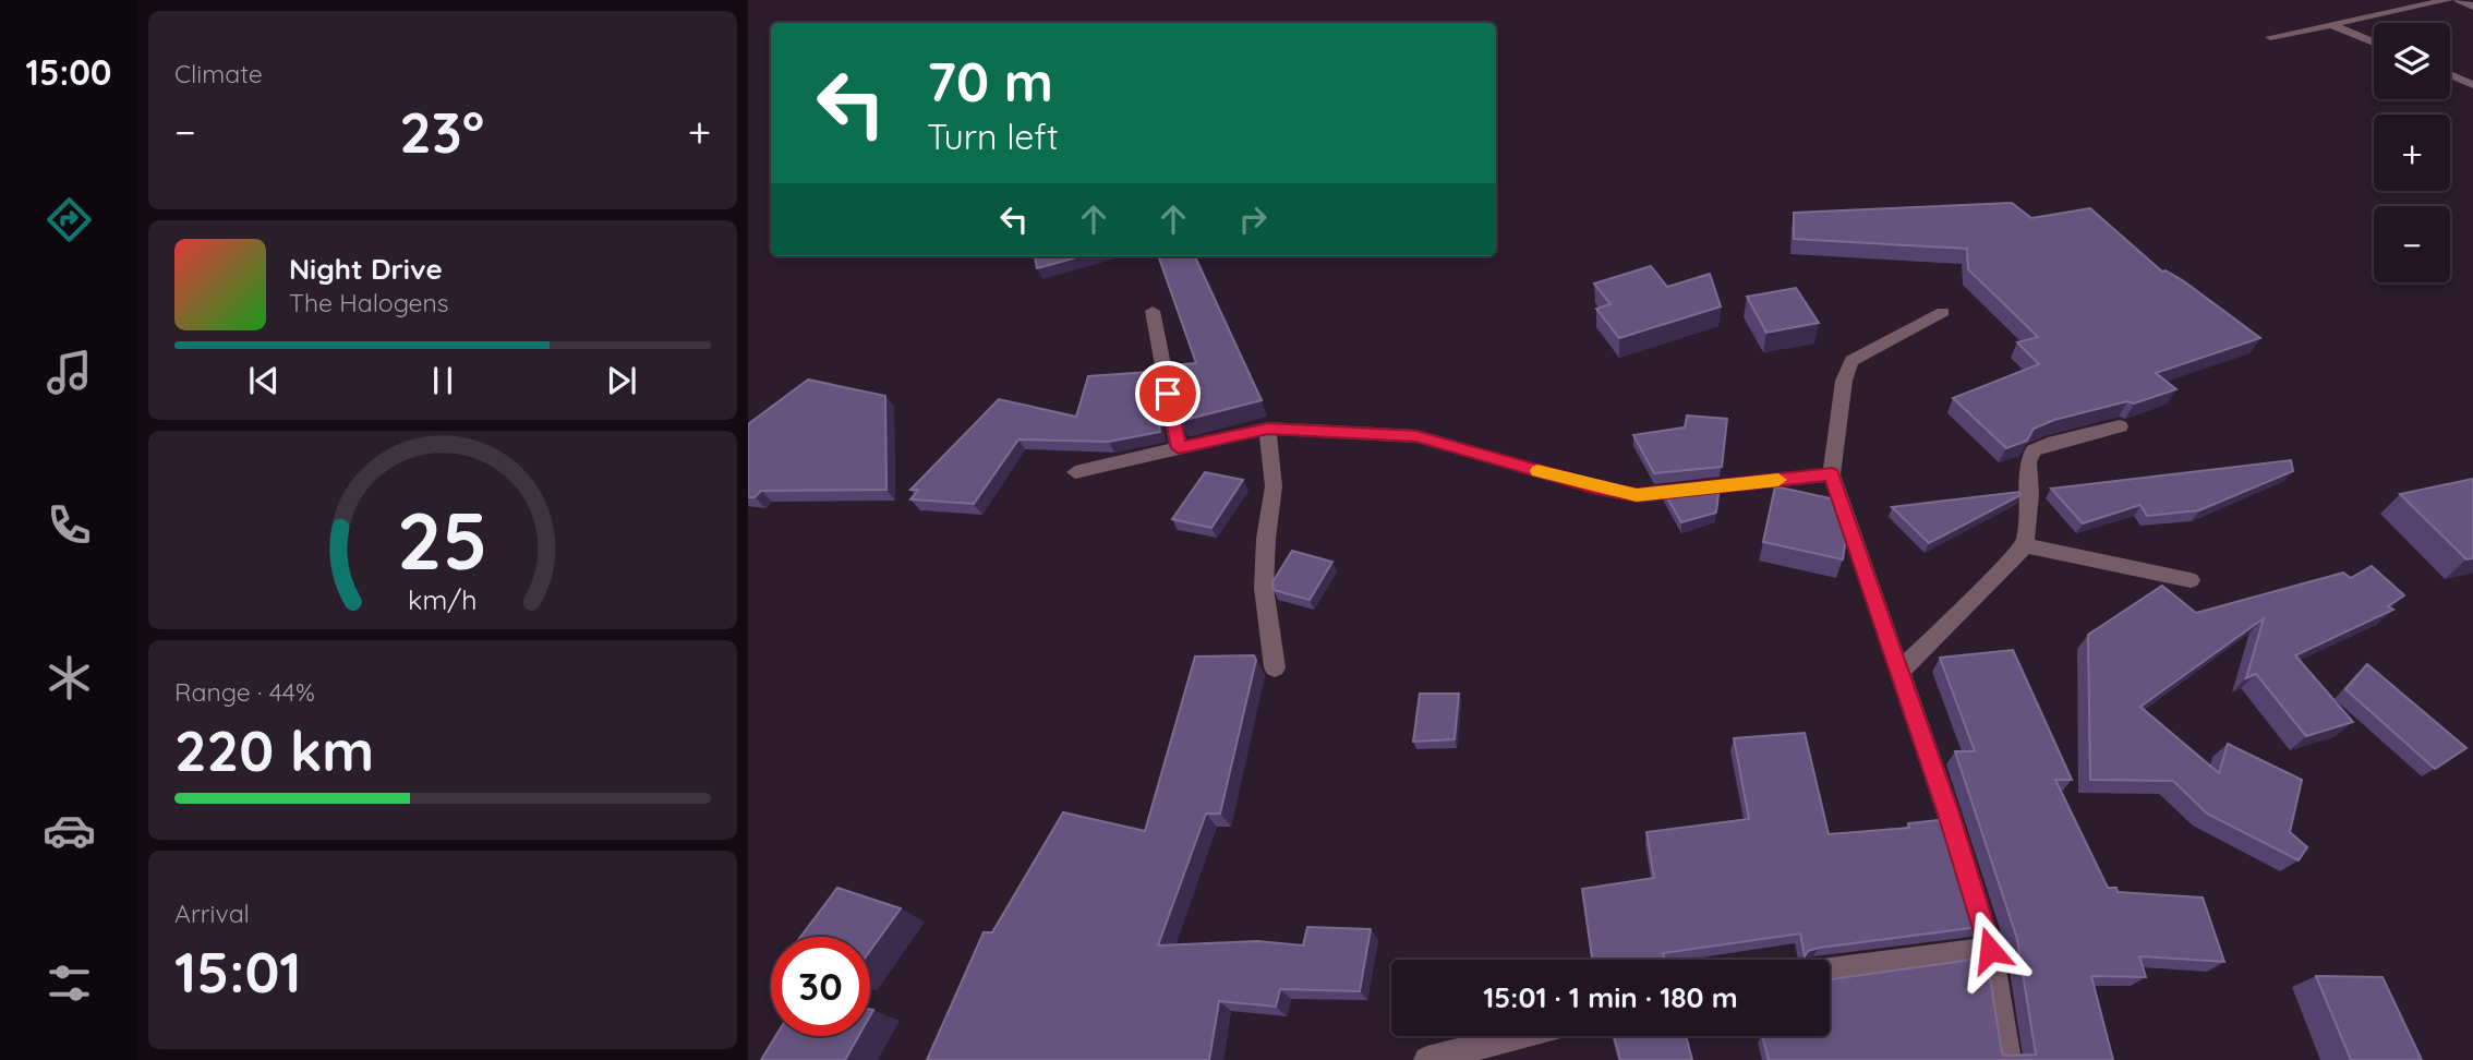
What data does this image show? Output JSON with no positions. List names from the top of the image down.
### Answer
{
  "page": {
    "tabs": "15:00",
    "tile": [
      "Climate",
      ["Range · 44%", "220 km"],
      ["Arrival", "15:01"]
    ],
    "map_buttons": ["+", "−"],
    "turn": ["70 m", "Turn left"],
    "heat": ["−", "23°", "+"],
    "song": ["Night Drive", "The Halogens"],
    "limit": "30",
    "trip": "15:01 · 1 min · 180 m",
    "gauge": ["25", "km/h"]
  }
}
